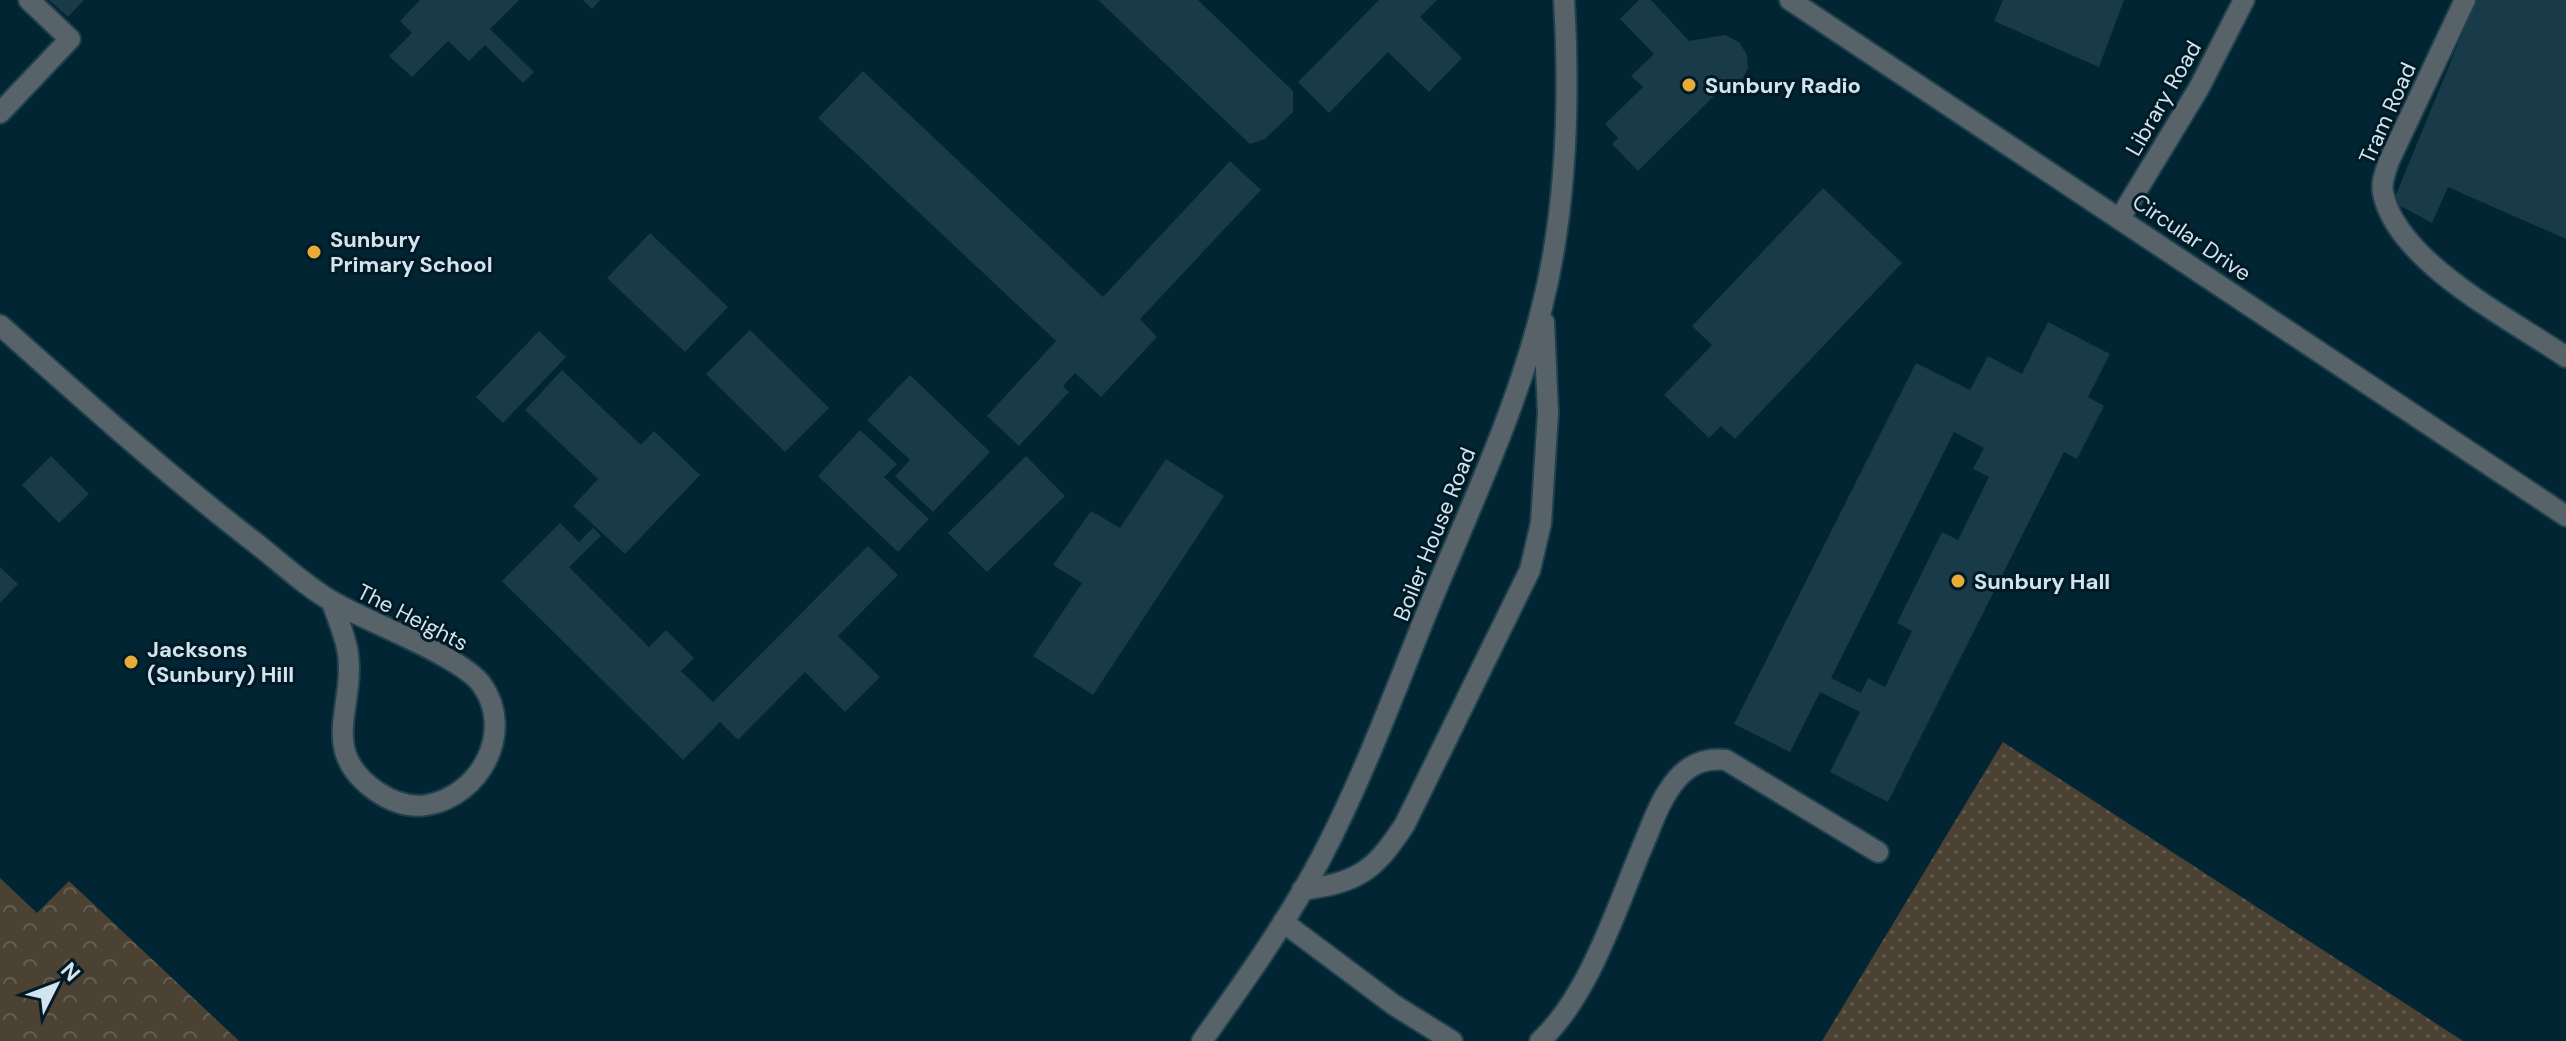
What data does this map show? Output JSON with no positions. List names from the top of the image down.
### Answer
{
  "streets": {
    "street": [
      "Library Road",
      "Tram Road",
      "Circular Drive",
      "Boiler House Road",
      "The Heights"
    ]
  },
  "crossings": [
    ["Library Road", "Circular Drive"]
  ],
  "places": [
    "Sunbury Radio",
    "Sunbury Primary School",
    "Sunbury Hall",
    "Jacksons (Sunbury) Hill"
  ],
  "north": "top right"
}
